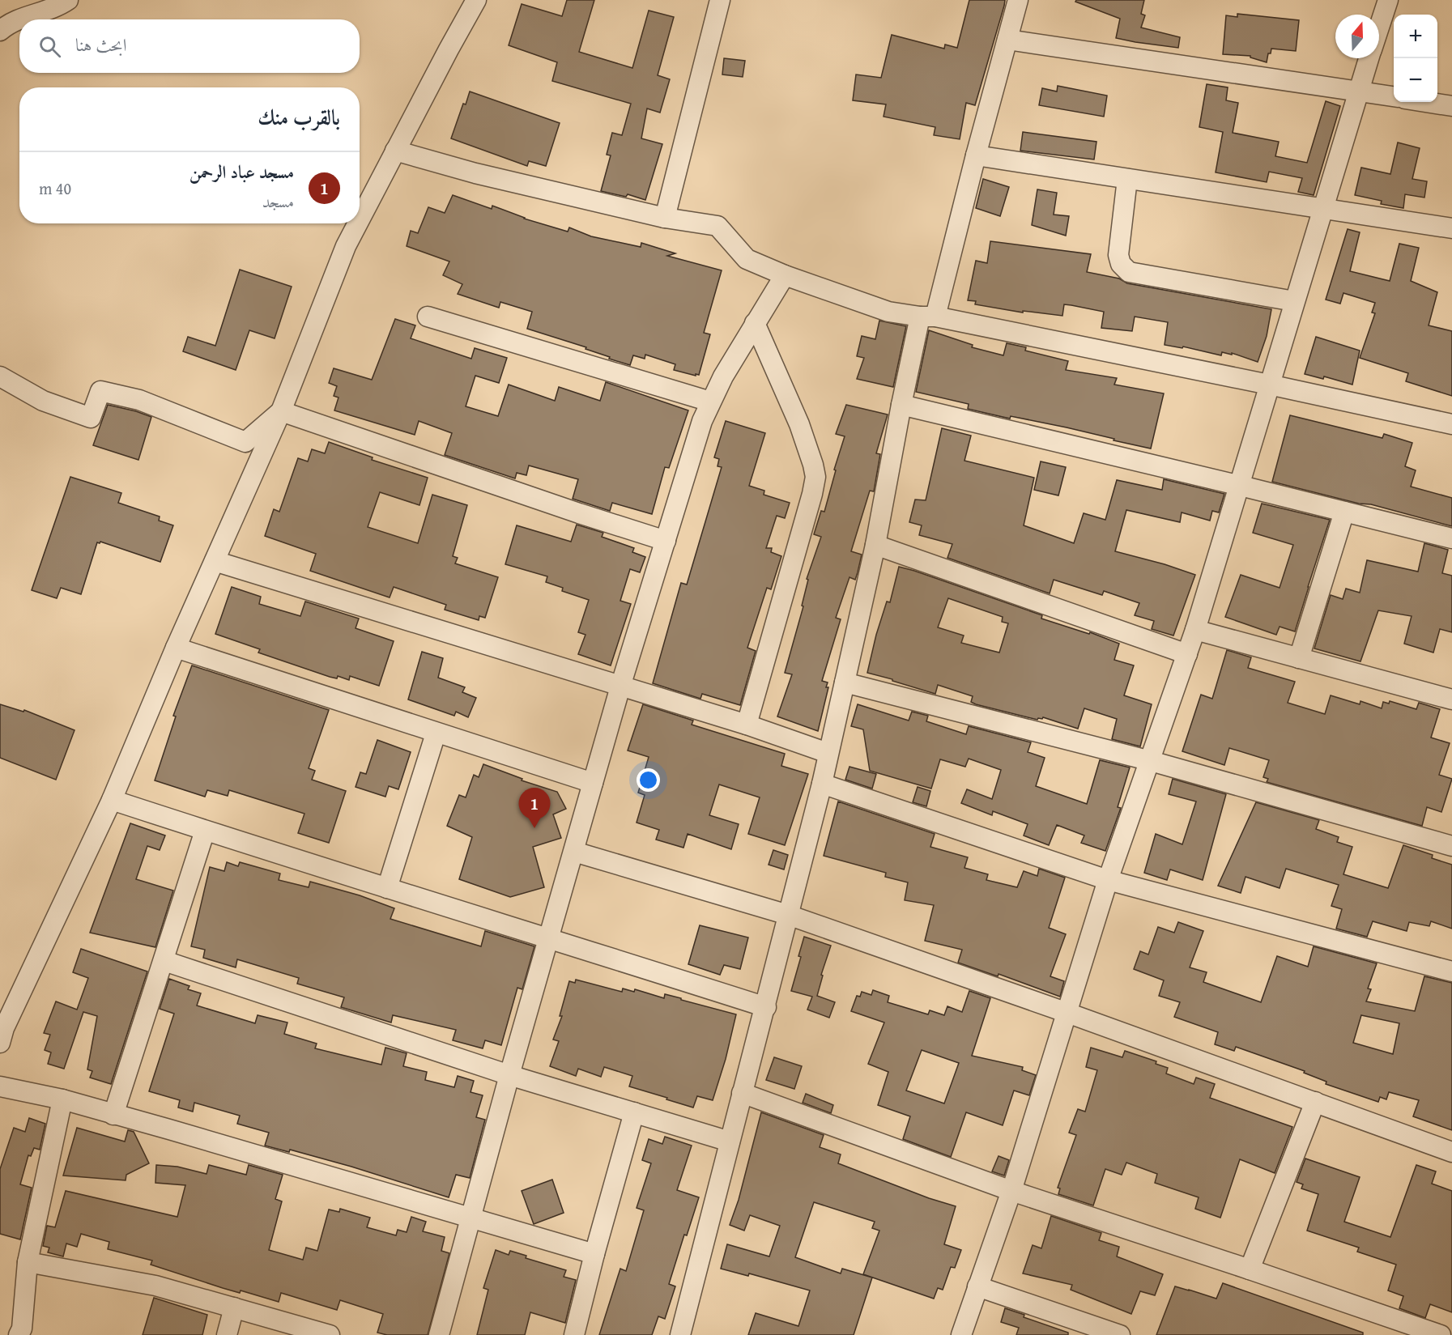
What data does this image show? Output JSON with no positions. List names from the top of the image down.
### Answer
{
  "north": "top",
  "page": {
    "map_buttons": ["+", "−"],
    "search": "ابحث هنا",
    "heading": "بالقرب منك",
    "list": [
      {
        "mark": "1",
        "name": "مسجد عباد الرحمن",
        "note": "مسجد",
        "value": "40 m"
      }
    ],
    "pins": "1"
  }
}
